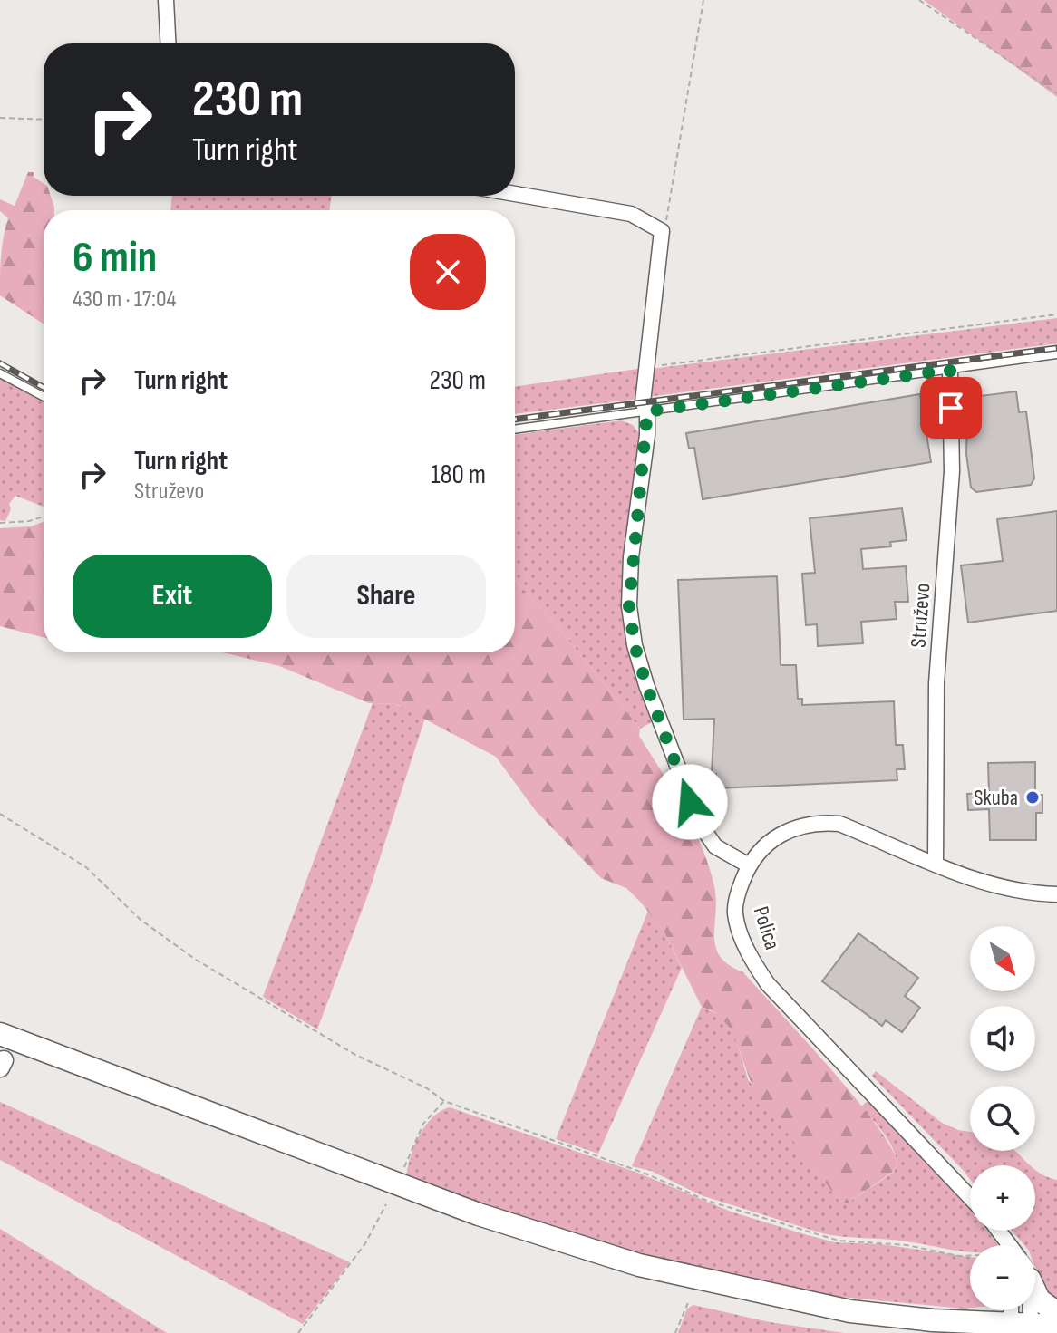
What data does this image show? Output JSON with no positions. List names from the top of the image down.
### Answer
{
  "streets": {
    "street": ["Struževo", "Polica"]
  },
  "crossings": [
    ["Struževo", "Polica"]
  ],
  "places": ["Skuba"],
  "north": "bottom right",
  "page": {
    "turn": ["230 m", "Turn right"],
    "heading": ["6 min", "430 m · 17:04"],
    "list": [
      {
        "name": "Turn right",
        "value": "230 m"
      },
      {
        "name": "Turn right",
        "note": "Struževo",
        "value": "180 m"
      }
    ],
    "buttons": ["Exit", "Share"],
    "map_buttons": ["+", "−"]
  }
}
